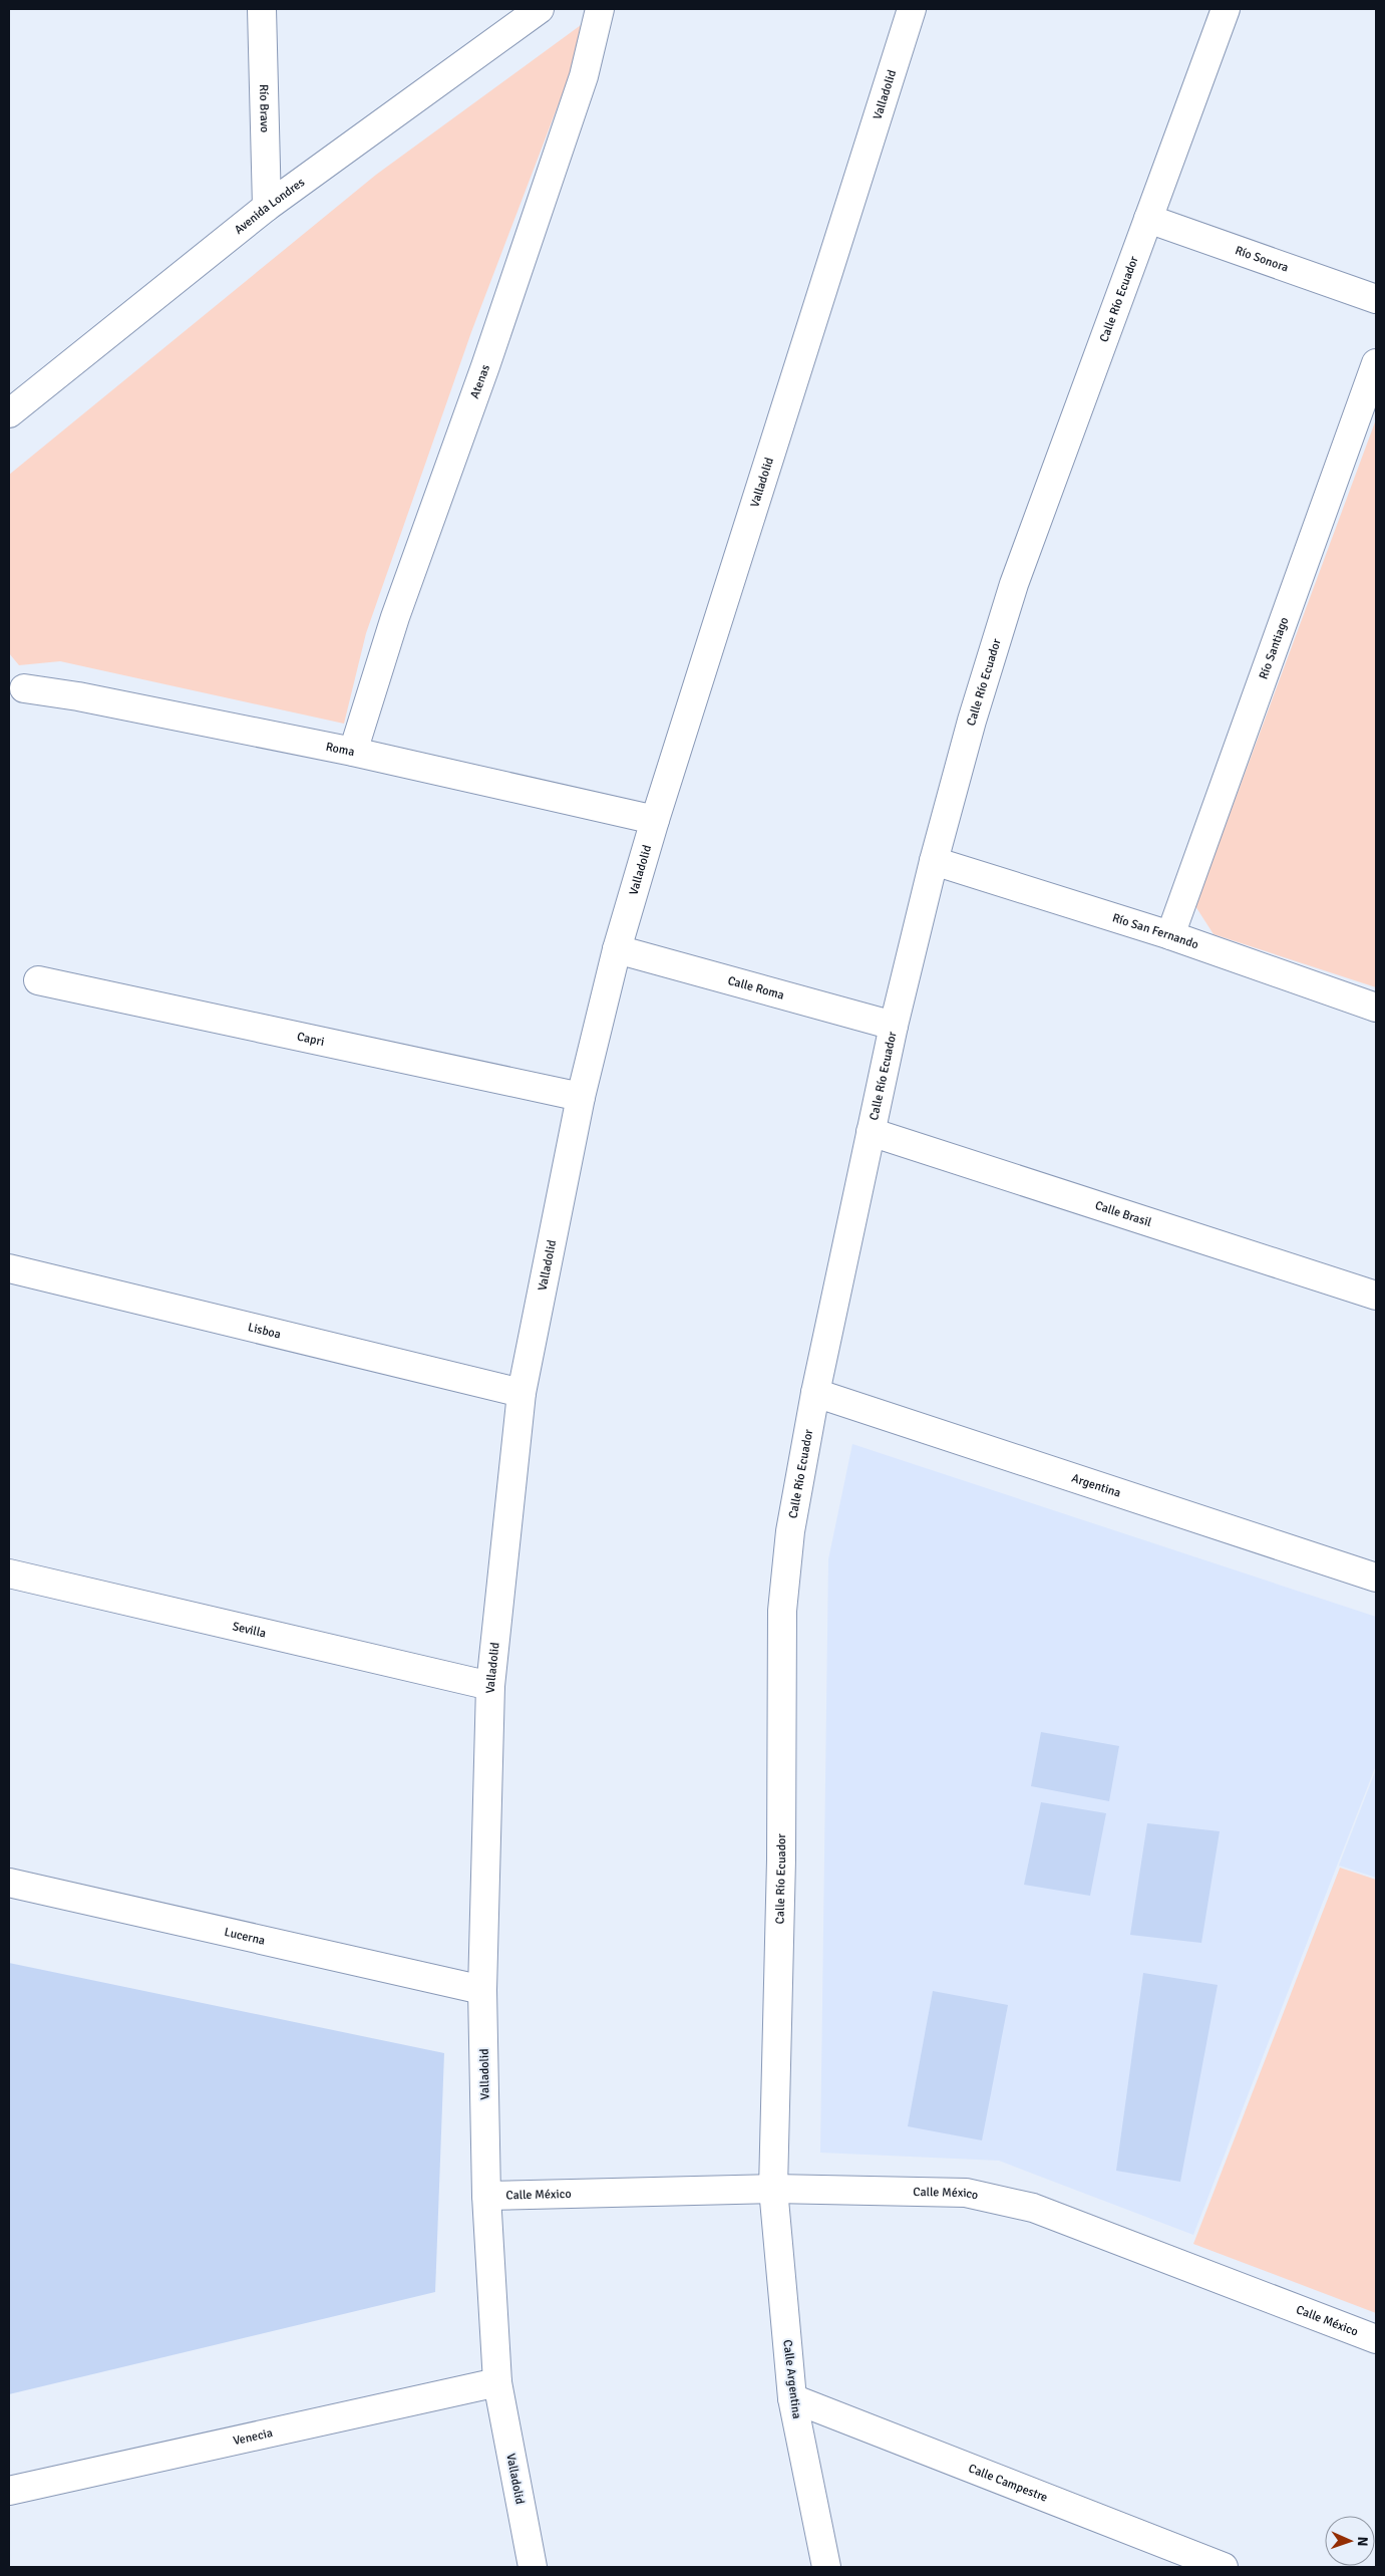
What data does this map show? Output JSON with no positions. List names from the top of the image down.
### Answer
{
  "streets": {
    "street": [
      "Valladolid",
      "Río Bravo",
      "Avenida Londres",
      "Río Sonora",
      "Calle Río Ecuador",
      "Atenas",
      "Río Santiago",
      "Roma",
      "Río San Fernando",
      "Calle Roma",
      "Capri",
      "Calle Brasil",
      "Lisboa",
      "Argentina",
      "Sevilla",
      "Lucerna",
      "Calle México",
      "Calle Argentina",
      "Venecia",
      "Calle Campestre"
    ]
  },
  "crossings": [
    ["Valladolid", "Roma"],
    ["Valladolid", "Calle Roma"],
    ["Valladolid", "Capri"],
    ["Valladolid", "Lisboa"],
    ["Valladolid", "Sevilla"],
    ["Valladolid", "Lucerna"],
    ["Valladolid", "Calle México"],
    ["Valladolid", "Venecia"],
    ["Río Bravo", "Avenida Londres"],
    ["Río Sonora", "Calle Río Ecuador"],
    ["Calle Río Ecuador", "Río San Fernando"],
    ["Calle Río Ecuador", "Calle Roma"],
    ["Calle Río Ecuador", "Calle Brasil"],
    ["Calle Río Ecuador", "Argentina"],
    ["Calle Río Ecuador", "Calle México"],
    ["Calle Río Ecuador", "Calle Argentina"],
    ["Atenas", "Roma"],
    ["Río Santiago", "Río San Fernando"],
    ["Calle México", "Calle Argentina"],
    ["Calle Argentina", "Calle Campestre"]
  ],
  "north": "right"
}
